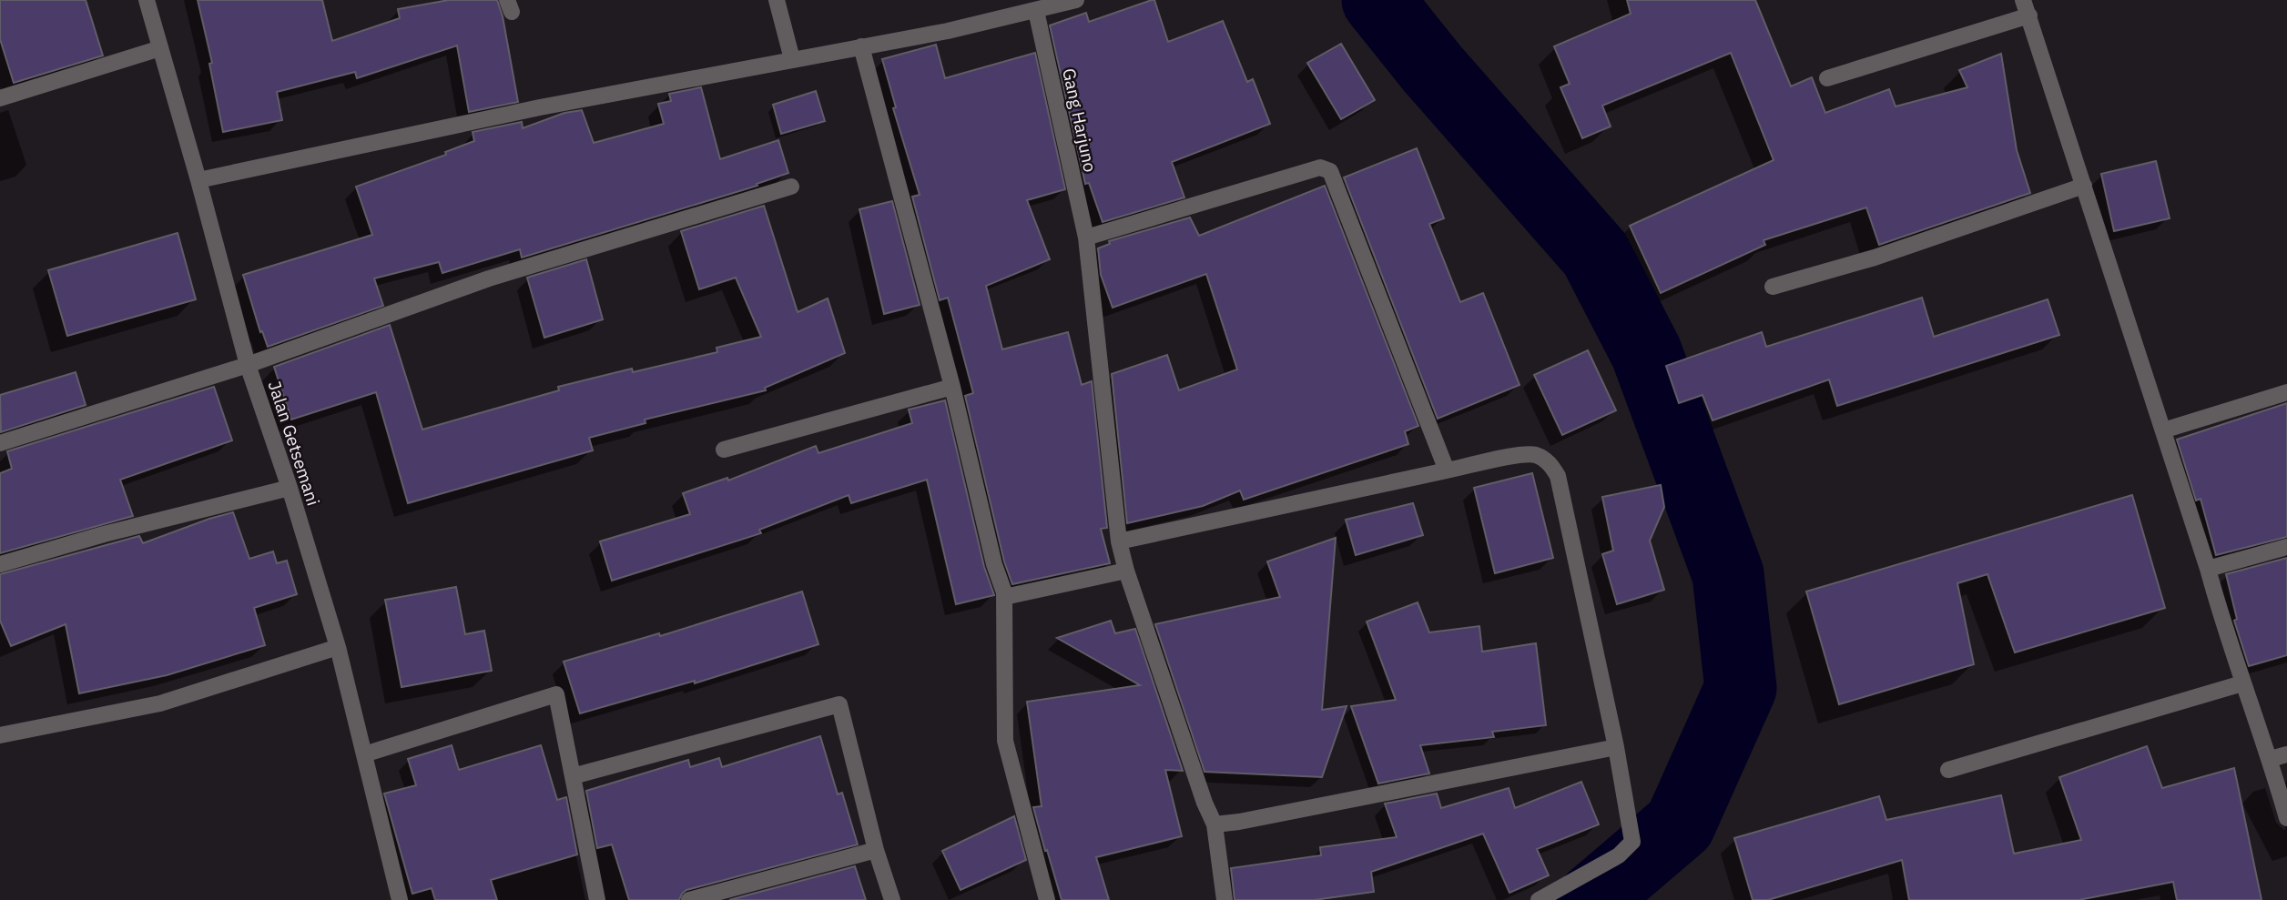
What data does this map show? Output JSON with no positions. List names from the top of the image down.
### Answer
{
  "streets": {
    "street": ["Gang Harjuno", "Jalan Getsemani"]
  }
}
